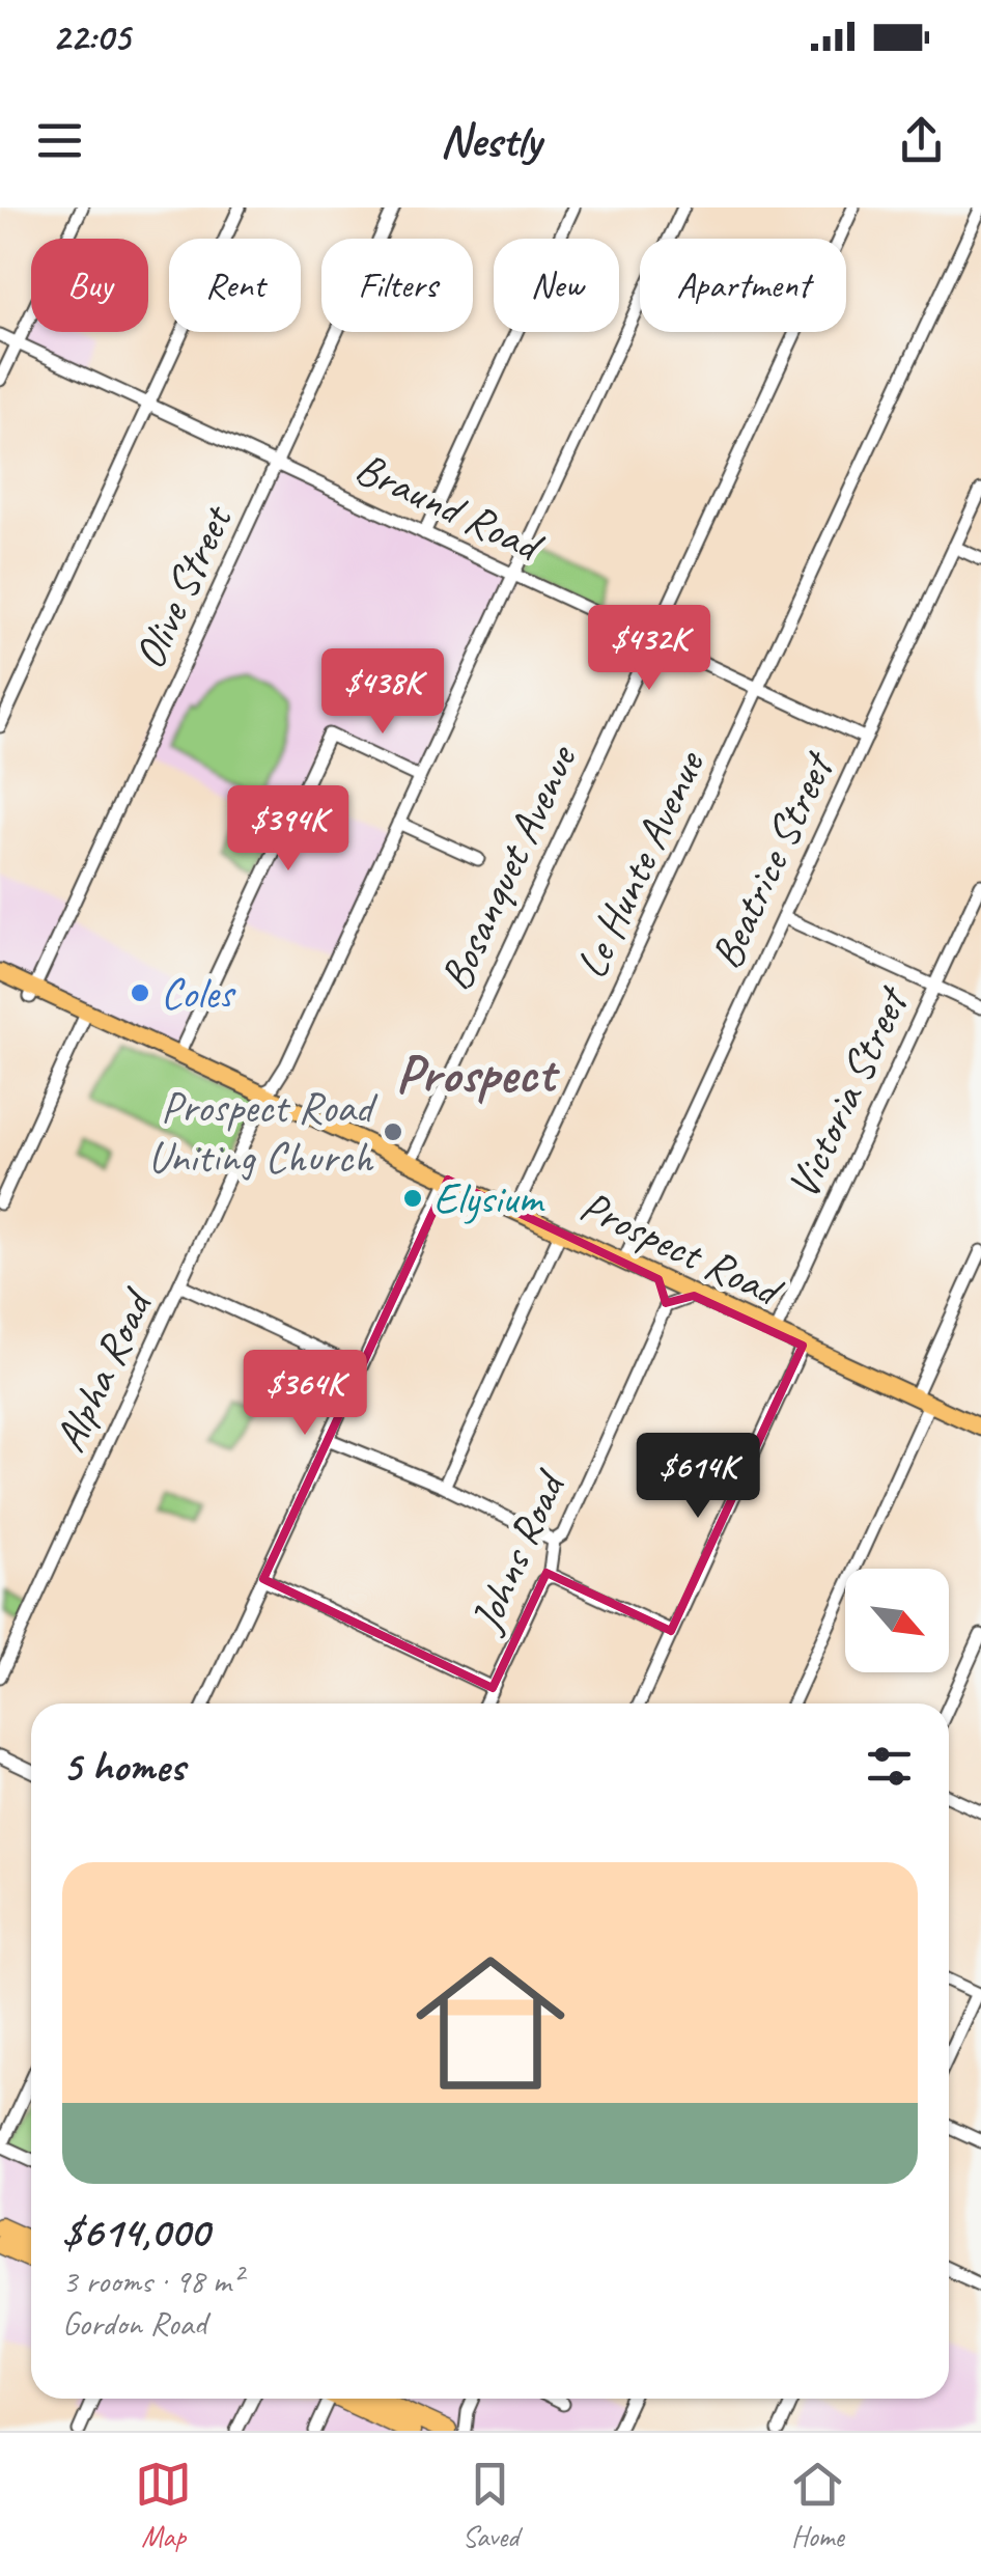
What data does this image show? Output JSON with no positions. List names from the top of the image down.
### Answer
{
  "streets": {
    "main road": ["Prospect Road"],
    "street": [
      "Braund Road",
      "Olive Street",
      "Beatrice Street",
      "Le Hunte Avenue",
      "Bosanquet Avenue",
      "Victoria Street",
      "Alpha Road",
      "Johns Road"
    ]
  },
  "crossings": [
    ["Braund Road", "Olive Street"],
    ["Braund Road", "Beatrice Street"],
    ["Braund Road", "Le Hunte Avenue"],
    ["Braund Road", "Bosanquet Avenue"],
    ["Olive Street", "Prospect Road"],
    ["Beatrice Street", "Prospect Road"],
    ["Le Hunte Avenue", "Prospect Road"],
    ["Bosanquet Avenue", "Prospect Road"],
    ["Victoria Street", "Prospect Road"],
    ["Prospect Road", "Alpha Road"]
  ],
  "districts": ["Prospect"],
  "places": ["Coles", "Prospect Road Uniting Church", "Elysium"],
  "north": "bottom right",
  "page": {
    "status": "22:05",
    "header": "Nestly",
    "chip": [
      "Buy",
      "Rent",
      "Filters",
      "New",
      "Apartment"
    ],
    "price": [
      "$432K",
      "$438K",
      "$394K",
      "$364K",
      "$614K"
    ],
    "heading": "5 homes",
    "list": [
      {
        "name": "$614,000",
        "note": "3 rooms · 98 m² · Gordon Road"
      }
    ],
    "tabs": ["Map", "Saved", "Home"]
  }
}
